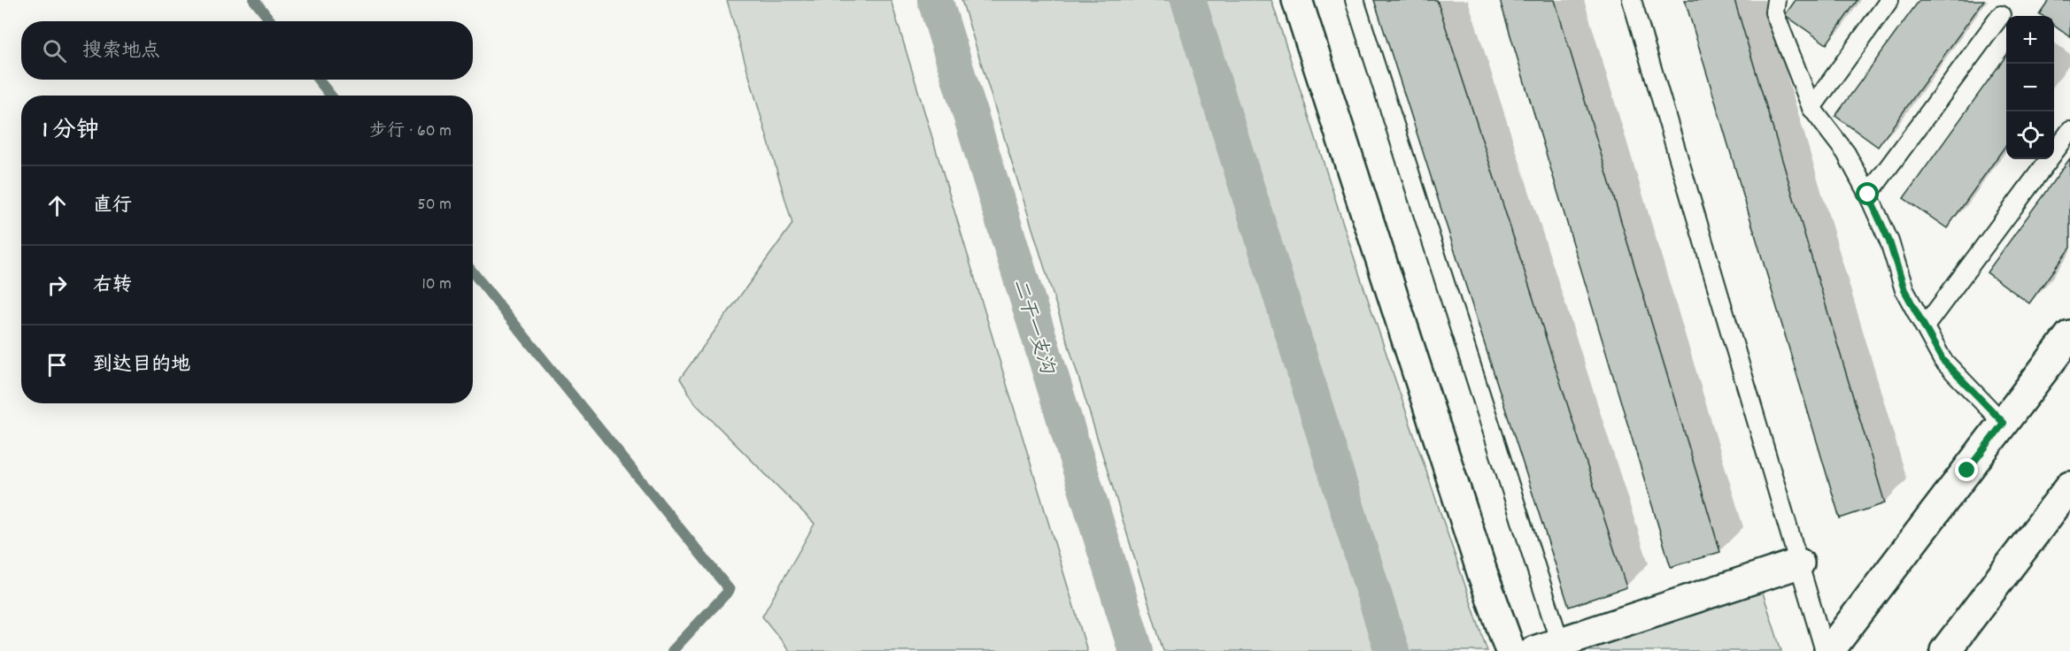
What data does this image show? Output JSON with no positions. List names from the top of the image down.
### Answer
{
  "water": ["二干一支沟"],
  "page": {
    "map_buttons": ["+", "−"],
    "search": "搜索地点",
    "heading": ["1 分钟", "步行 · 60 m"],
    "list": [
      ["直行", "50 m"],
      ["右转", "10 m"],
      "到达目的地"
    ]
  }
}
